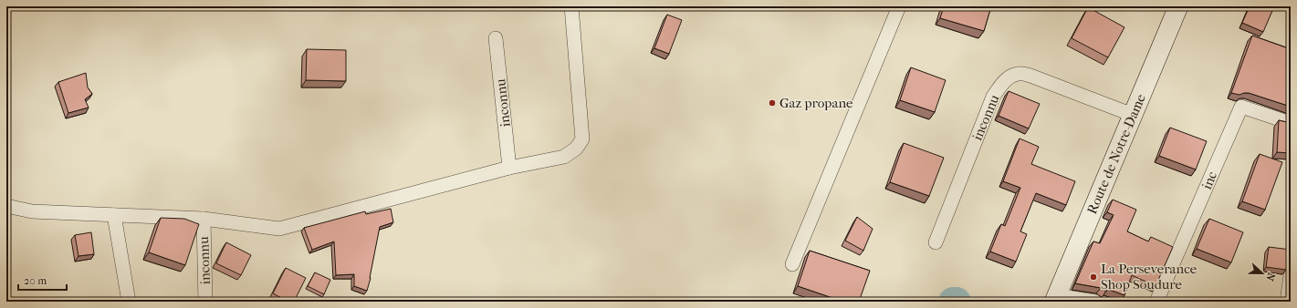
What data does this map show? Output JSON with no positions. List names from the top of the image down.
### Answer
{
  "streets": {
    "street": ["inconnu", "Route de Notre-Dame", "inc"]
  },
  "crossings": [
    ["inconnu", "Route de Notre-Dame"]
  ],
  "places": ["Gaz propane", "La Perseverance Shop Soudure"],
  "scale_bar": "20 m",
  "north": "right"
}
